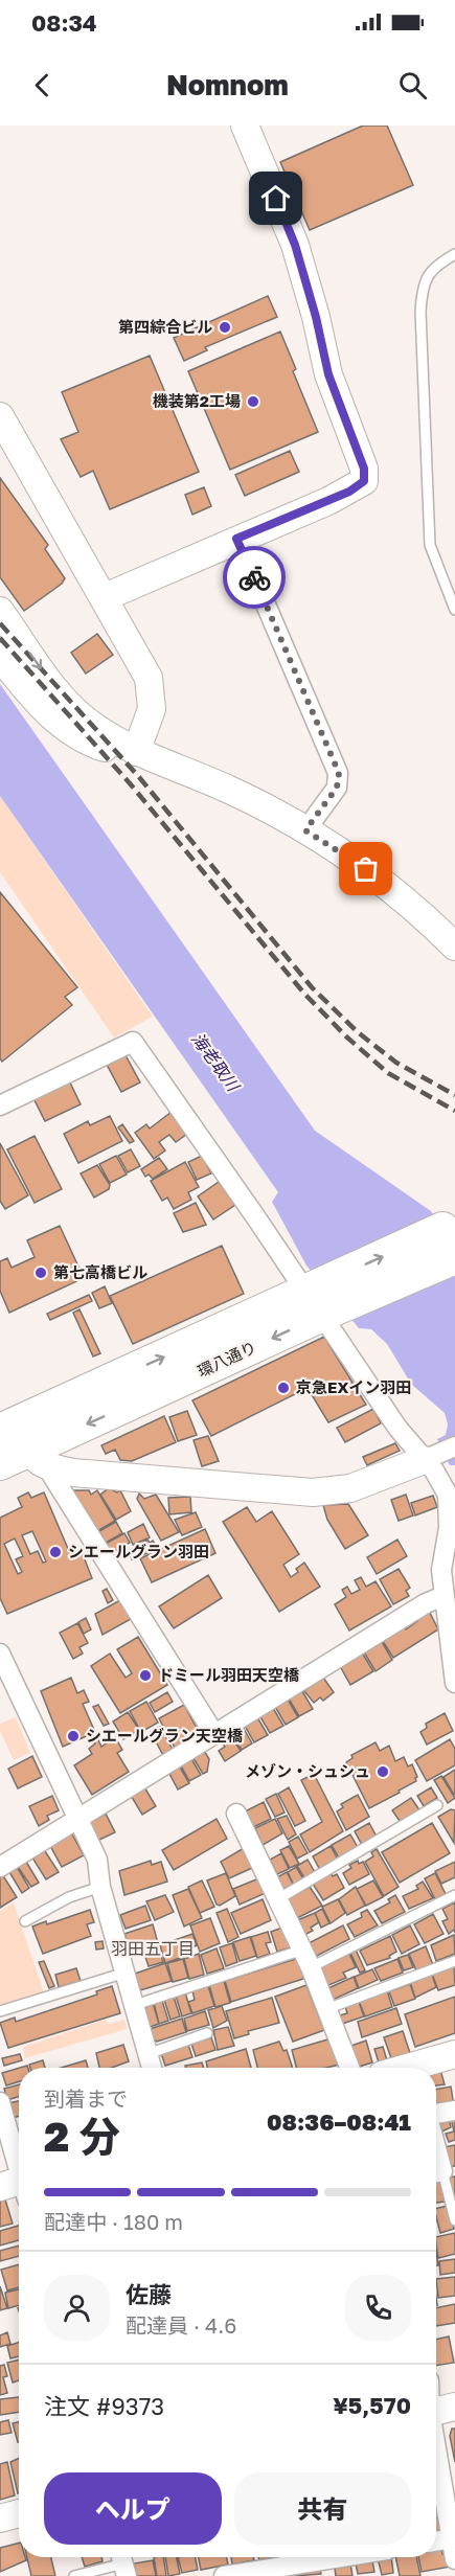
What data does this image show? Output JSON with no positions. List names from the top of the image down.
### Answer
{
  "streets": {
    "highway": ["環八通り"]
  },
  "districts": ["羽田五丁目"],
  "water": ["海老取川"],
  "places": [
    "第四綜合ビル",
    "機装第2工場",
    "第七高橋ビル",
    "京急EXイン羽田",
    "シエールグラン羽田",
    "ドミール羽田天空橋",
    "シエールグラン天空橋",
    "メゾン・シュシュ"
  ],
  "page": {
    "status": "08:34",
    "header": "Nomnom",
    "heading": ["2 分", "到着まで", "08:36–08:41"],
    "panel": [
      "佐藤",
      "配達員 · 4.6",
      "注文 #9373",
      "¥5,570"
    ],
    "bar": "配達中 · 180 m",
    "buttons": ["ヘルプ", "共有"]
  }
}
